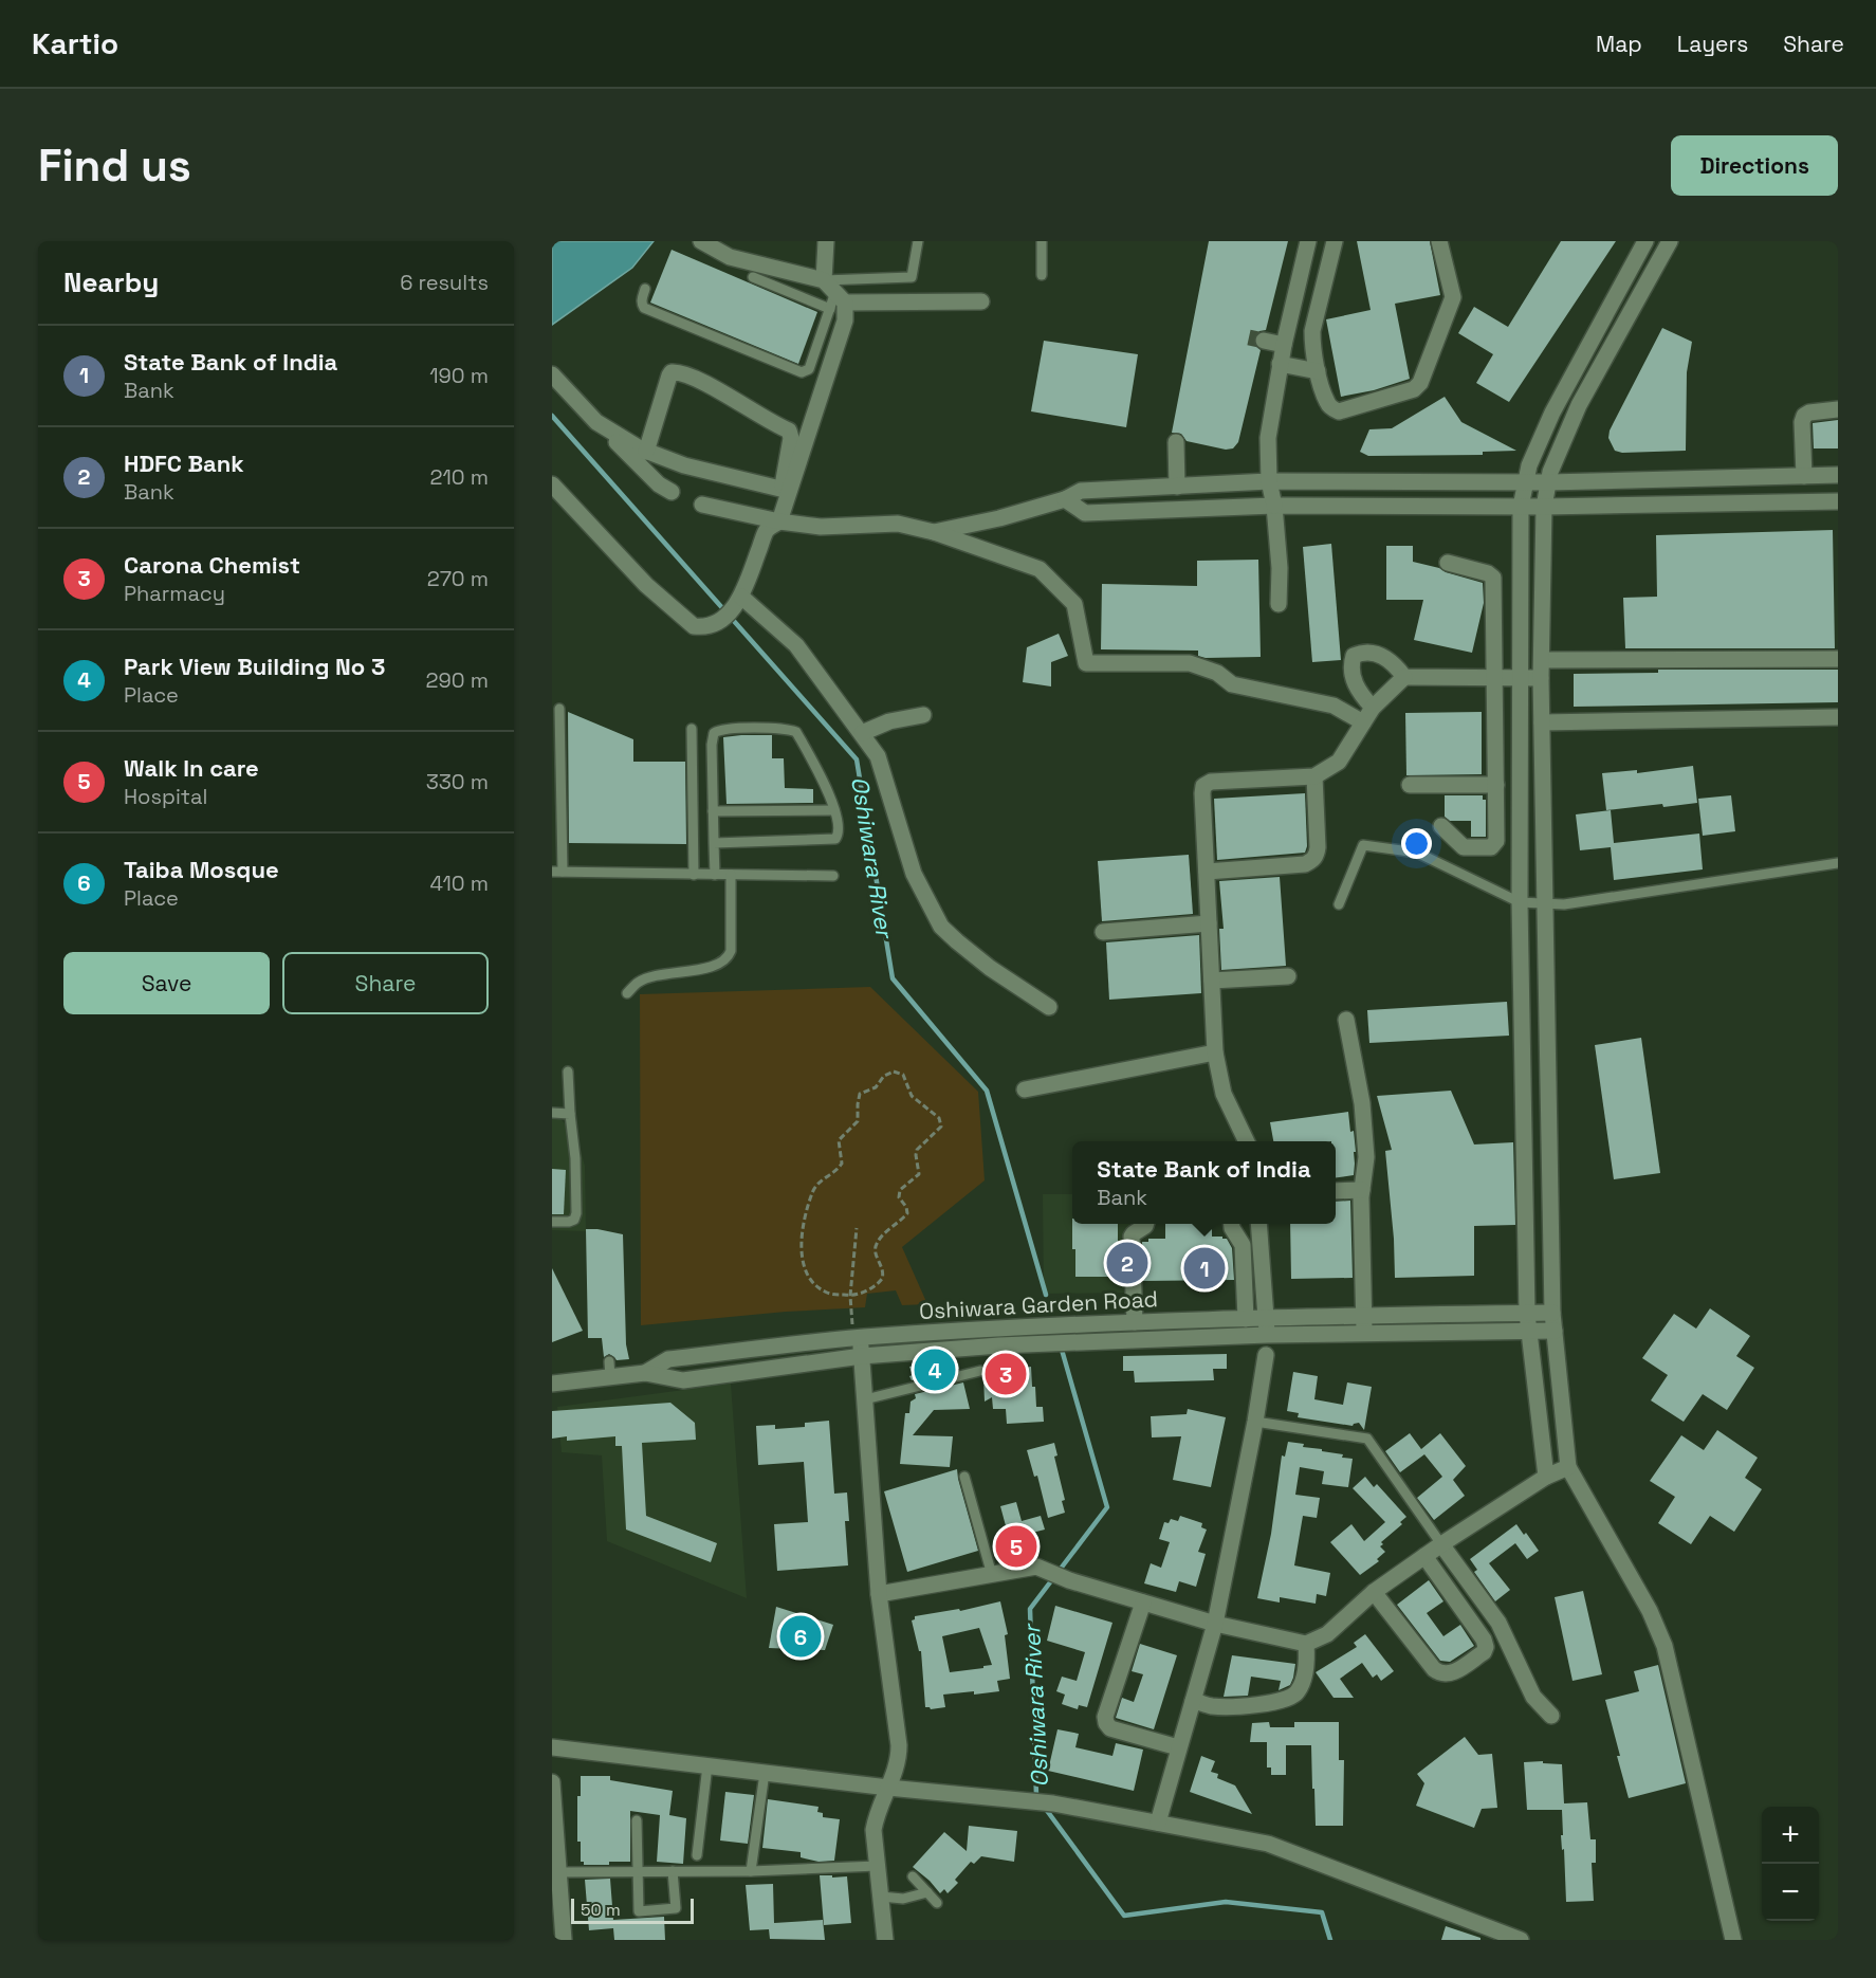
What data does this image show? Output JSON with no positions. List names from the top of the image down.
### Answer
{
  "streets": {
    "street": ["Oshiwara Garden Road"]
  },
  "water": ["Oshiwara River"],
  "scale_bar": "50 m",
  "page": {
    "header": "Kartio",
    "nav": ["Map", "Layers", "Share"],
    "buttons": [
      "Directions",
      ["Save", "Share"]
    ],
    "title": "Find us",
    "heading": ["Nearby", "6 results"],
    "list": [
      {
        "mark": "1",
        "name": "State Bank of India",
        "note": "Bank",
        "value": "190 m"
      },
      {
        "mark": "2",
        "name": "HDFC Bank",
        "note": "Bank",
        "value": "210 m"
      },
      {
        "mark": "3",
        "name": "Carona Chemist",
        "note": "Pharmacy",
        "value": "270 m"
      },
      {
        "mark": "4",
        "name": "Park View Building No 3",
        "note": "Place",
        "value": "290 m"
      },
      {
        "mark": "5",
        "name": "Walk In care",
        "note": "Hospital",
        "value": "330 m"
      },
      {
        "mark": "6",
        "name": "Taiba Mosque",
        "note": "Place",
        "value": "410 m"
      }
    ],
    "popup": ["State Bank of India", "Bank"],
    "pins": [
      "2",
      "1",
      "4",
      "3",
      "5",
      "6"
    ],
    "map_buttons": ["+", "−"],
    "scale": "50 m"
  }
}
